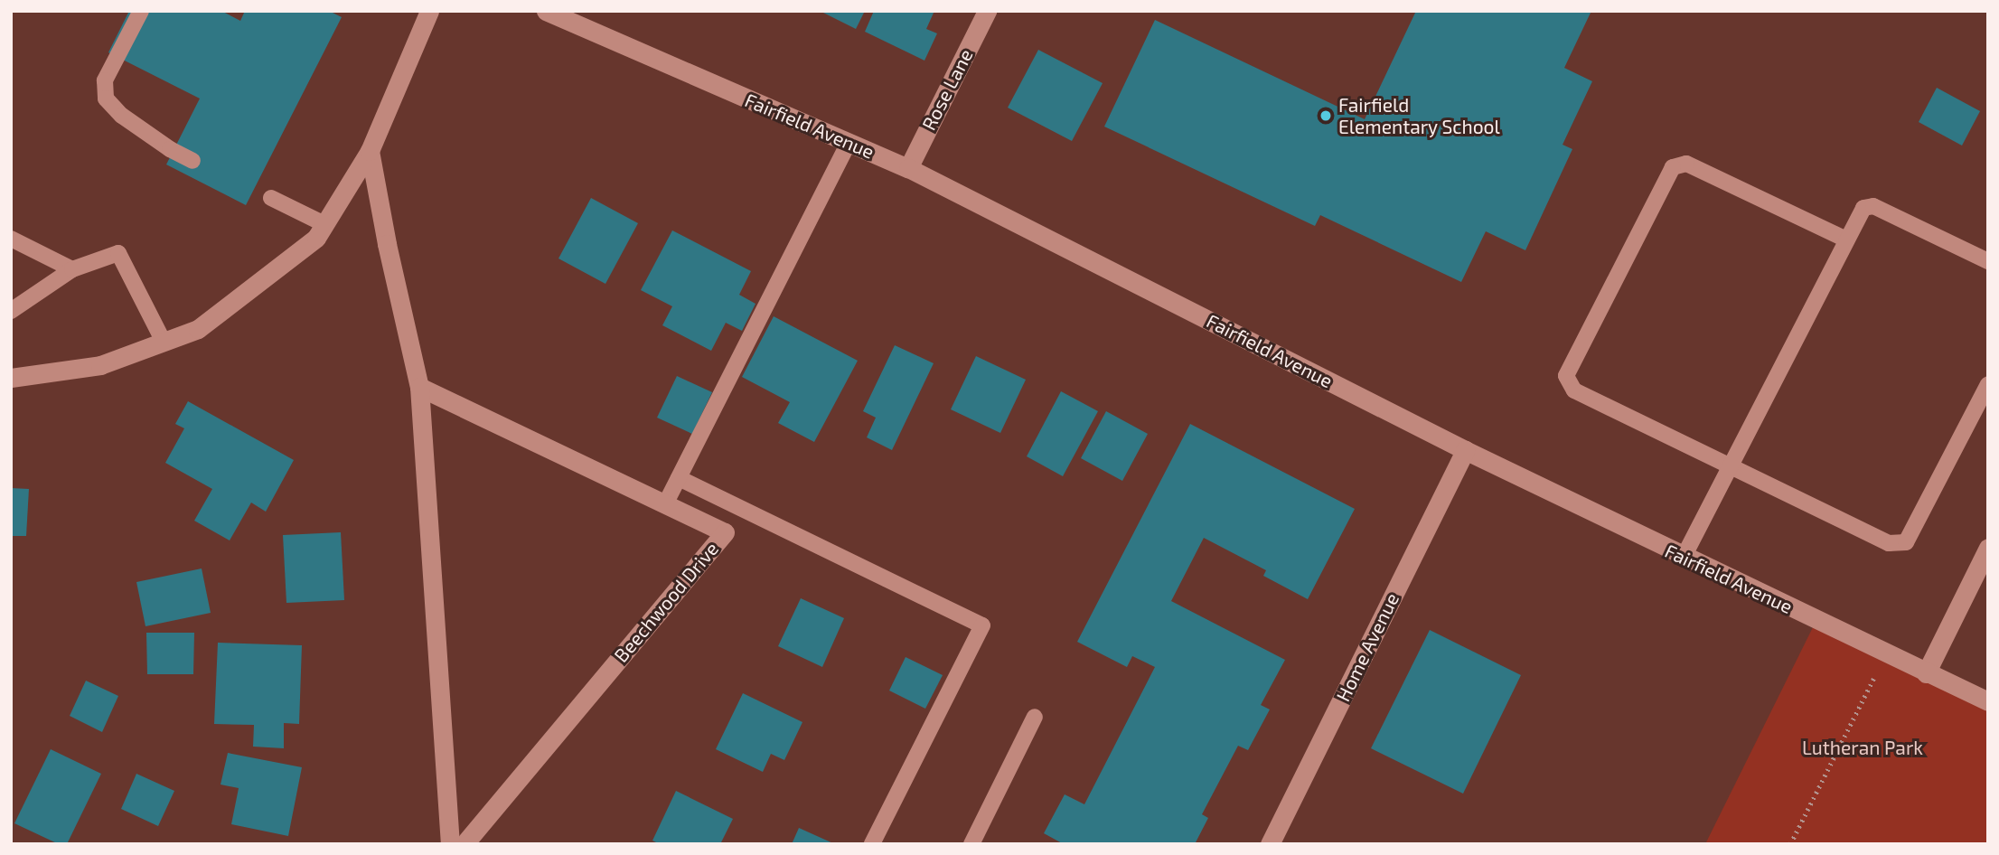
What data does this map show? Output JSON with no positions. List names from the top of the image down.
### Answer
{
  "streets": {
    "street": [
      "Rose Lane",
      "Fairfield Avenue",
      "Beechwood Drive",
      "Home Avenue"
    ]
  },
  "crossings": [
    ["Rose Lane", "Fairfield Avenue"],
    ["Fairfield Avenue", "Home Avenue"]
  ],
  "parks": ["Lutheran Park"],
  "places": ["Fairfield Elementary School"]
}
